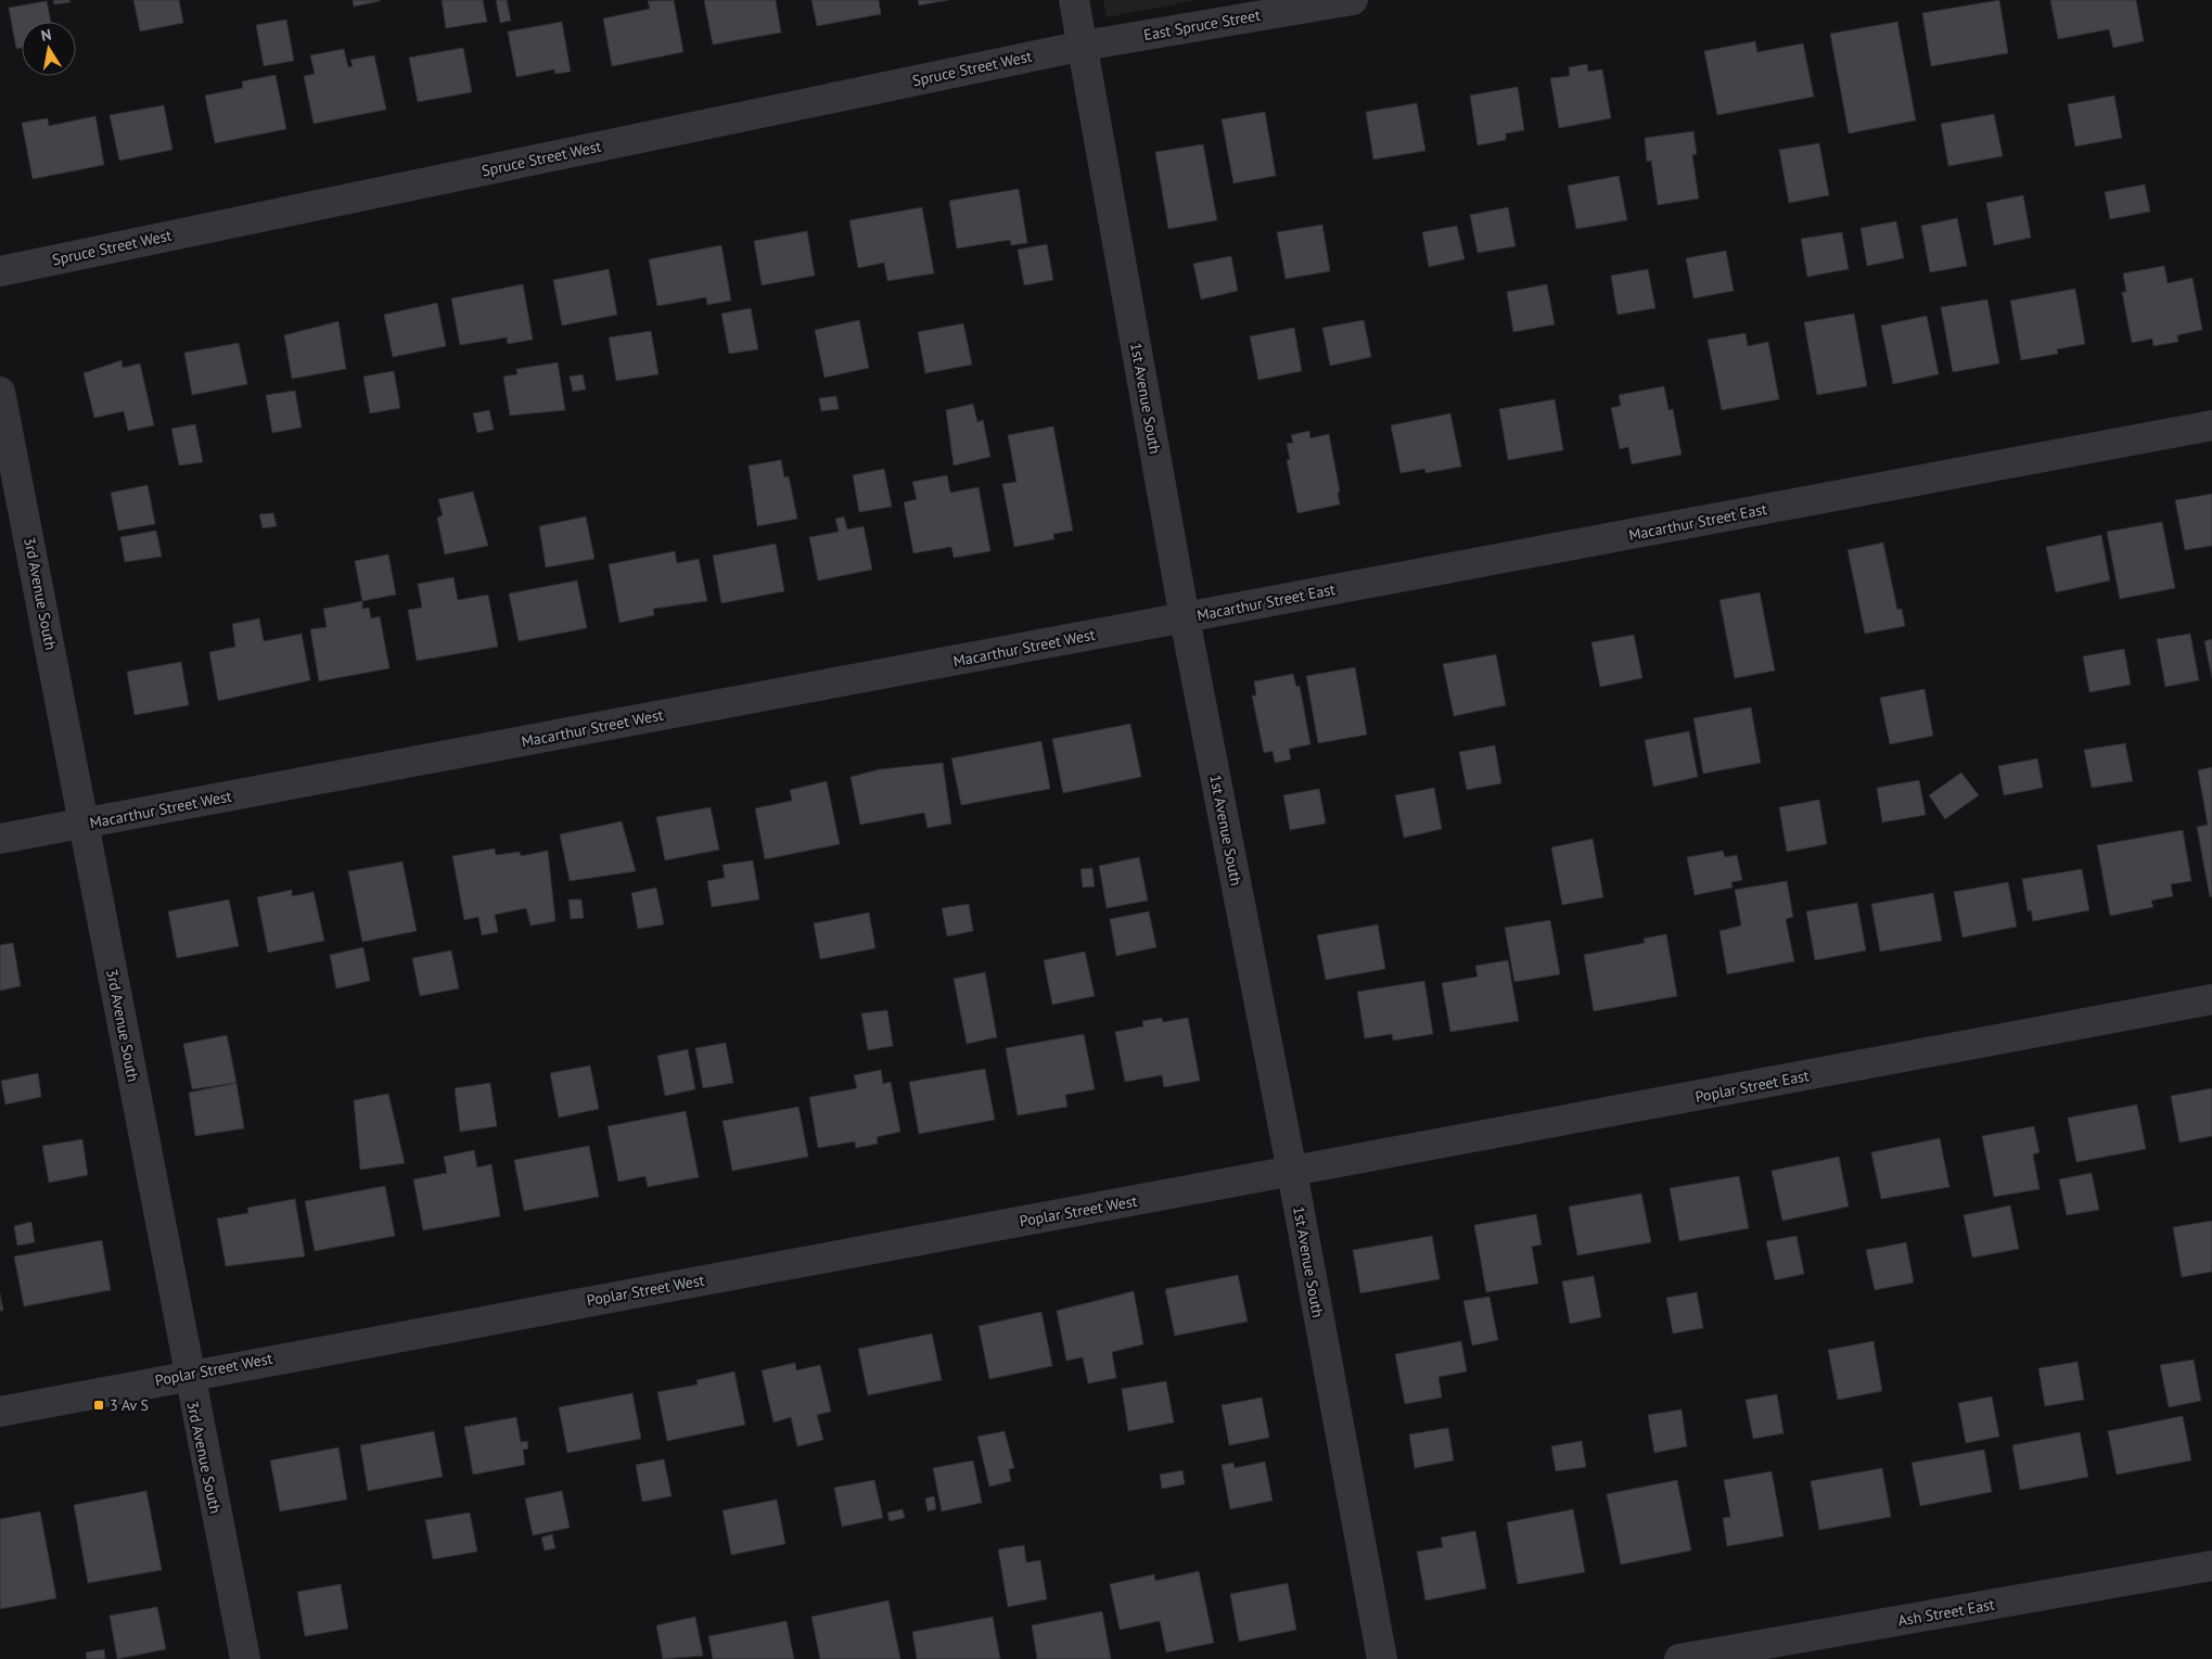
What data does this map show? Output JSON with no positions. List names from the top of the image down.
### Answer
{
  "streets": {
    "street": [
      "East Spruce Street",
      "Spruce Street West",
      "1st Avenue South",
      "Macarthur Street East",
      "3rd Avenue South",
      "Macarthur Street West",
      "Poplar Street East",
      "Poplar Street West",
      "Ash Street East"
    ]
  },
  "crossings": [
    ["East Spruce Street", "Spruce Street West"],
    ["East Spruce Street", "1st Avenue South"],
    ["Spruce Street West", "1st Avenue South"],
    ["1st Avenue South", "Macarthur Street East"],
    ["1st Avenue South", "Macarthur Street West"],
    ["1st Avenue South", "Poplar Street East"],
    ["1st Avenue South", "Poplar Street West"],
    ["Macarthur Street East", "Macarthur Street West"],
    ["3rd Avenue South", "Macarthur Street West"],
    ["3rd Avenue South", "Poplar Street West"],
    ["Poplar Street East", "Poplar Street West"]
  ],
  "places": {
    "transit": ["3 Av S"]
  },
  "north": "top"
}
